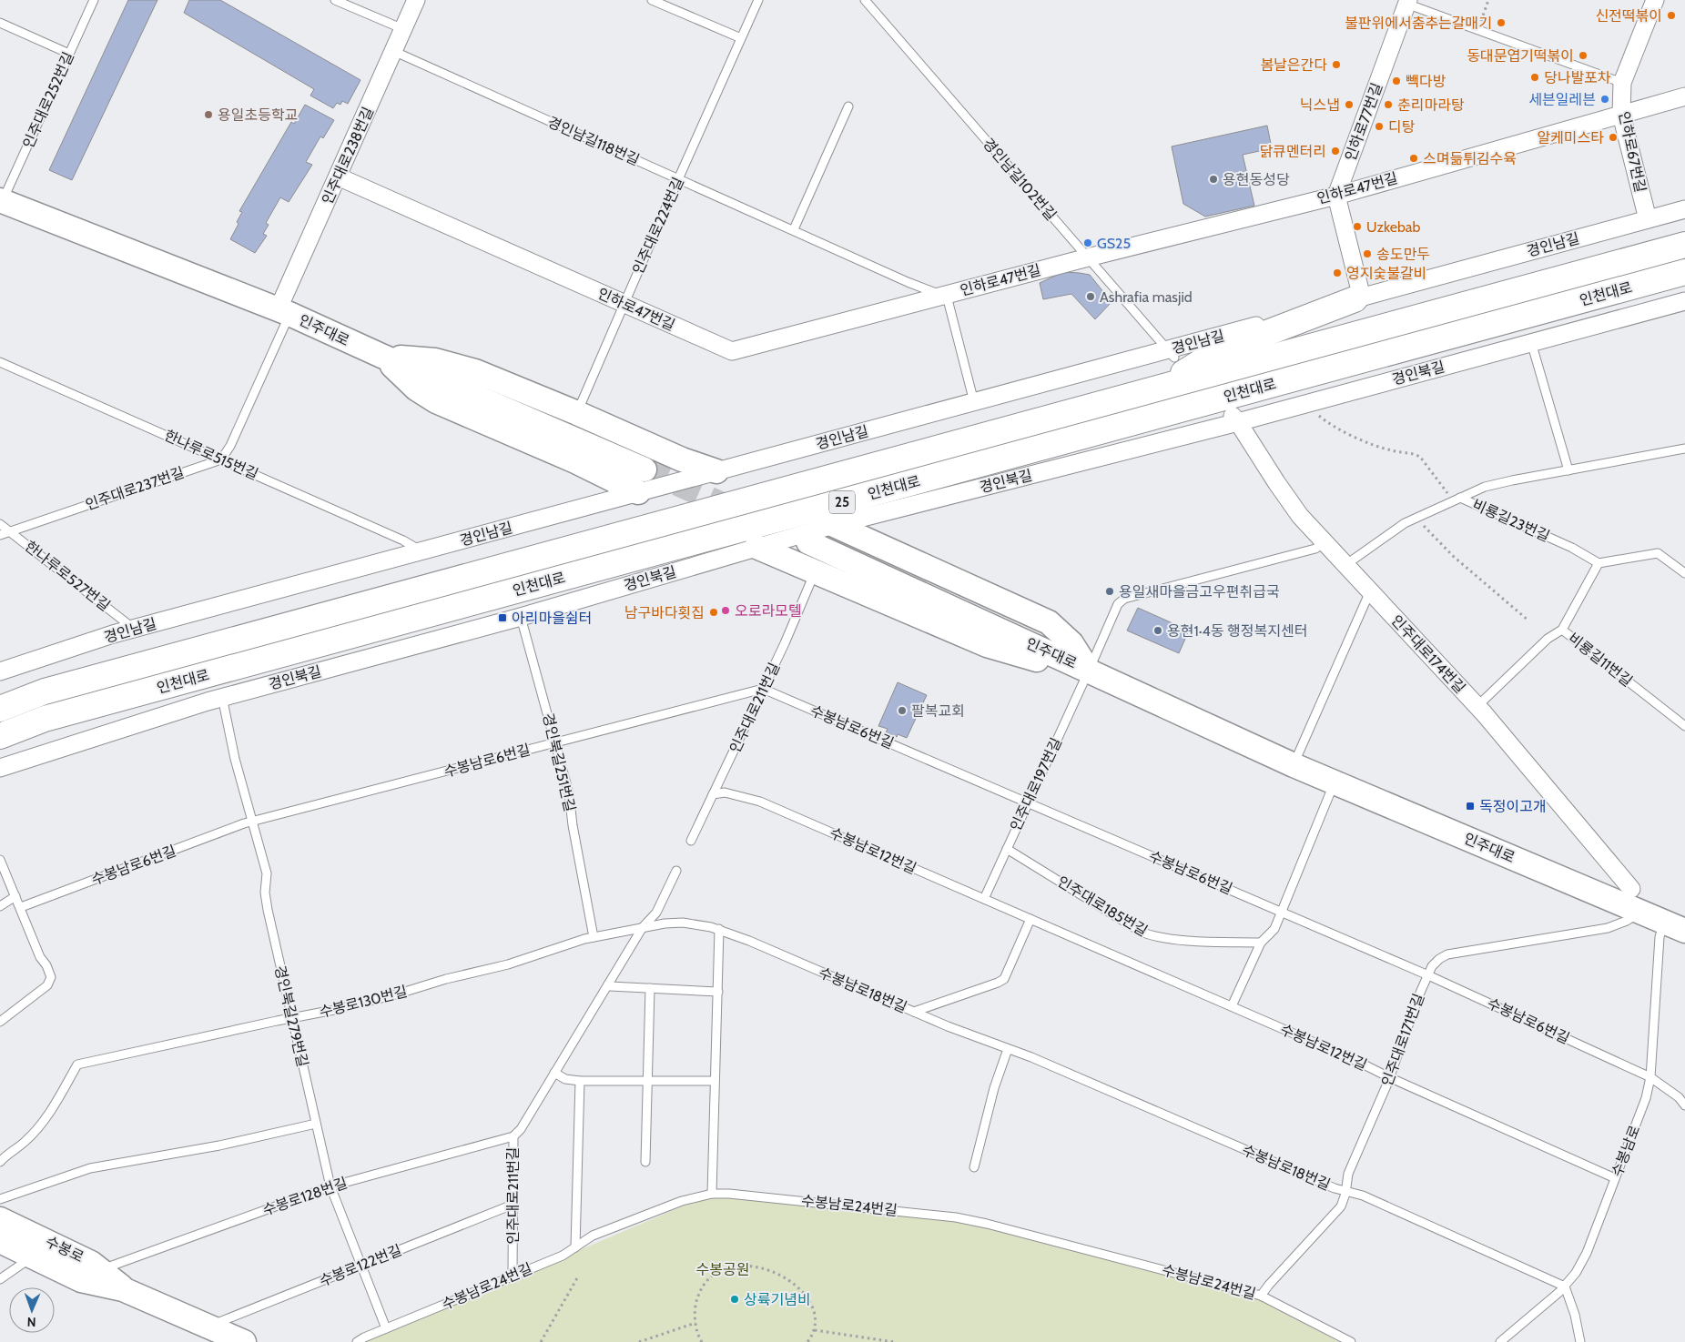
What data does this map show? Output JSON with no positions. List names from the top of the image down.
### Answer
{
  "streets": {
    "highway": ["인천대로", "25"],
    "street": [
      "인하로77번길",
      "인하로67번길",
      "인주대로238번길",
      "인하로47번길",
      "경인남길",
      "인주대로",
      "경인북길",
      "인주대로174번길",
      "수봉로"
    ],
    "lane": [
      "인주대로252번길",
      "경인남길118번길",
      "경인남길102번길",
      "인주대로224번길",
      "한나루로515번길",
      "인주대로237번길",
      "비룡길23번길",
      "한나루로527번길",
      "비룡길11번길",
      "인주대로211번길",
      "수봉남로6번길",
      "경인북길251번길",
      "인주대로197번길",
      "수봉남로12번길",
      "인주대로185번길",
      "수봉남로18번길",
      "수봉로130번길",
      "경인북길279번길",
      "인주대로171번길",
      "수봉남로",
      "수봉로128번길",
      "수봉남로24번길",
      "수봉로122번길"
    ]
  },
  "crossings": [
    ["인주대로252번길", "인주대로"],
    ["인하로77번길", "인하로47번길"],
    ["경인남길118번길", "인주대로238번길"],
    ["경인남길118번길", "인하로47번길"],
    ["경인남길118번길", "인주대로224번길"],
    ["인하로67번길", "인하로47번길"],
    ["인하로67번길", "경인남길"],
    ["인주대로238번길", "인하로47번길"],
    ["인주대로238번길", "인주대로"],
    ["경인남길102번길", "인하로47번길"],
    ["경인남길102번길", "경인남길"],
    ["인하로47번길", "인주대로224번길"],
    ["경인남길", "한나루로515번길"],
    ["경인남길", "한나루로527번길"],
    ["인주대로", "인주대로174번길"],
    ["인주대로", "인주대로197번길"],
    ["인주대로", "인주대로171번길"],
    ["인주대로", "수봉남로"],
    ["경인북길", "인주대로174번길"],
    ["경인북길", "경인북길251번길"],
    ["경인북길", "경인북길279번길"],
    ["한나루로515번길", "인주대로237번길"],
    ["인주대로237번길", "한나루로527번길"],
    ["인주대로174번길", "비룡길11번길"],
    ["인주대로174번길", "인주대로197번길"],
    ["인주대로211번길", "수봉남로6번길"],
    ["인주대로211번길", "수봉남로12번길"],
    ["인주대로211번길", "수봉남로18번길"],
    ["인주대로211번길", "수봉로130번길"],
    ["인주대로211번길", "수봉로128번길"],
    ["인주대로211번길", "수봉남로24번길"],
    ["인주대로211번길", "수봉로122번길"],
    ["수봉남로6번길", "경인북길251번길"],
    ["수봉남로6번길", "인주대로197번길"],
    ["수봉남로6번길", "경인북길279번길"],
    ["수봉남로6번길", "인주대로171번길"],
    ["수봉남로6번길", "수봉남로"],
    ["경인북길251번길", "수봉로130번길"],
    ["인주대로197번길", "수봉남로12번길"],
    ["인주대로197번길", "인주대로185번길"],
    ["수봉남로12번길", "인주대로171번길"],
    ["수봉남로12번길", "수봉남로"],
    ["수봉남로18번길", "수봉로130번길"],
    ["수봉남로18번길", "인주대로171번길"],
    ["수봉남로18번길", "수봉남로"],
    ["수봉로130번길", "경인북길279번길"],
    ["경인북길279번길", "수봉로128번길"],
    ["경인북길279번길", "수봉남로24번길"],
    ["경인북길279번길", "수봉로122번길"],
    ["인주대로171번길", "수봉남로"],
    ["인주대로171번길", "수봉남로24번길"],
    ["수봉로128번길", "수봉로"],
    ["수봉로", "수봉로122번길"]
  ],
  "parks": ["수봉공원"],
  "places": {
    "other": [
      "신전떡볶이",
      "불판위에서춤추는갈매기",
      "동대문엽기떡볶이",
      "봄날은간다",
      "당나발포차",
      "빽다방",
      "세븐일레븐",
      "닉스냅",
      "춘리마라탕",
      "용일초등학교",
      "디탕",
      "알케미스타",
      "닭큐멘터리",
      "스며듦튀김수육",
      "용현동성당",
      "Uzkebab",
      "GS25",
      "송도만두",
      "영지숯불갈비",
      "Ashrafia masjid",
      "용일새마을금고우편취급국",
      "오로라모텔",
      "남구바다횟집",
      "용현1·4동 행정복지센터",
      "팔복교회",
      "상륙기념비"
    ],
    "transit": ["아리마을쉼터", "독정이고개"]
  },
  "north": "bottom"
}
